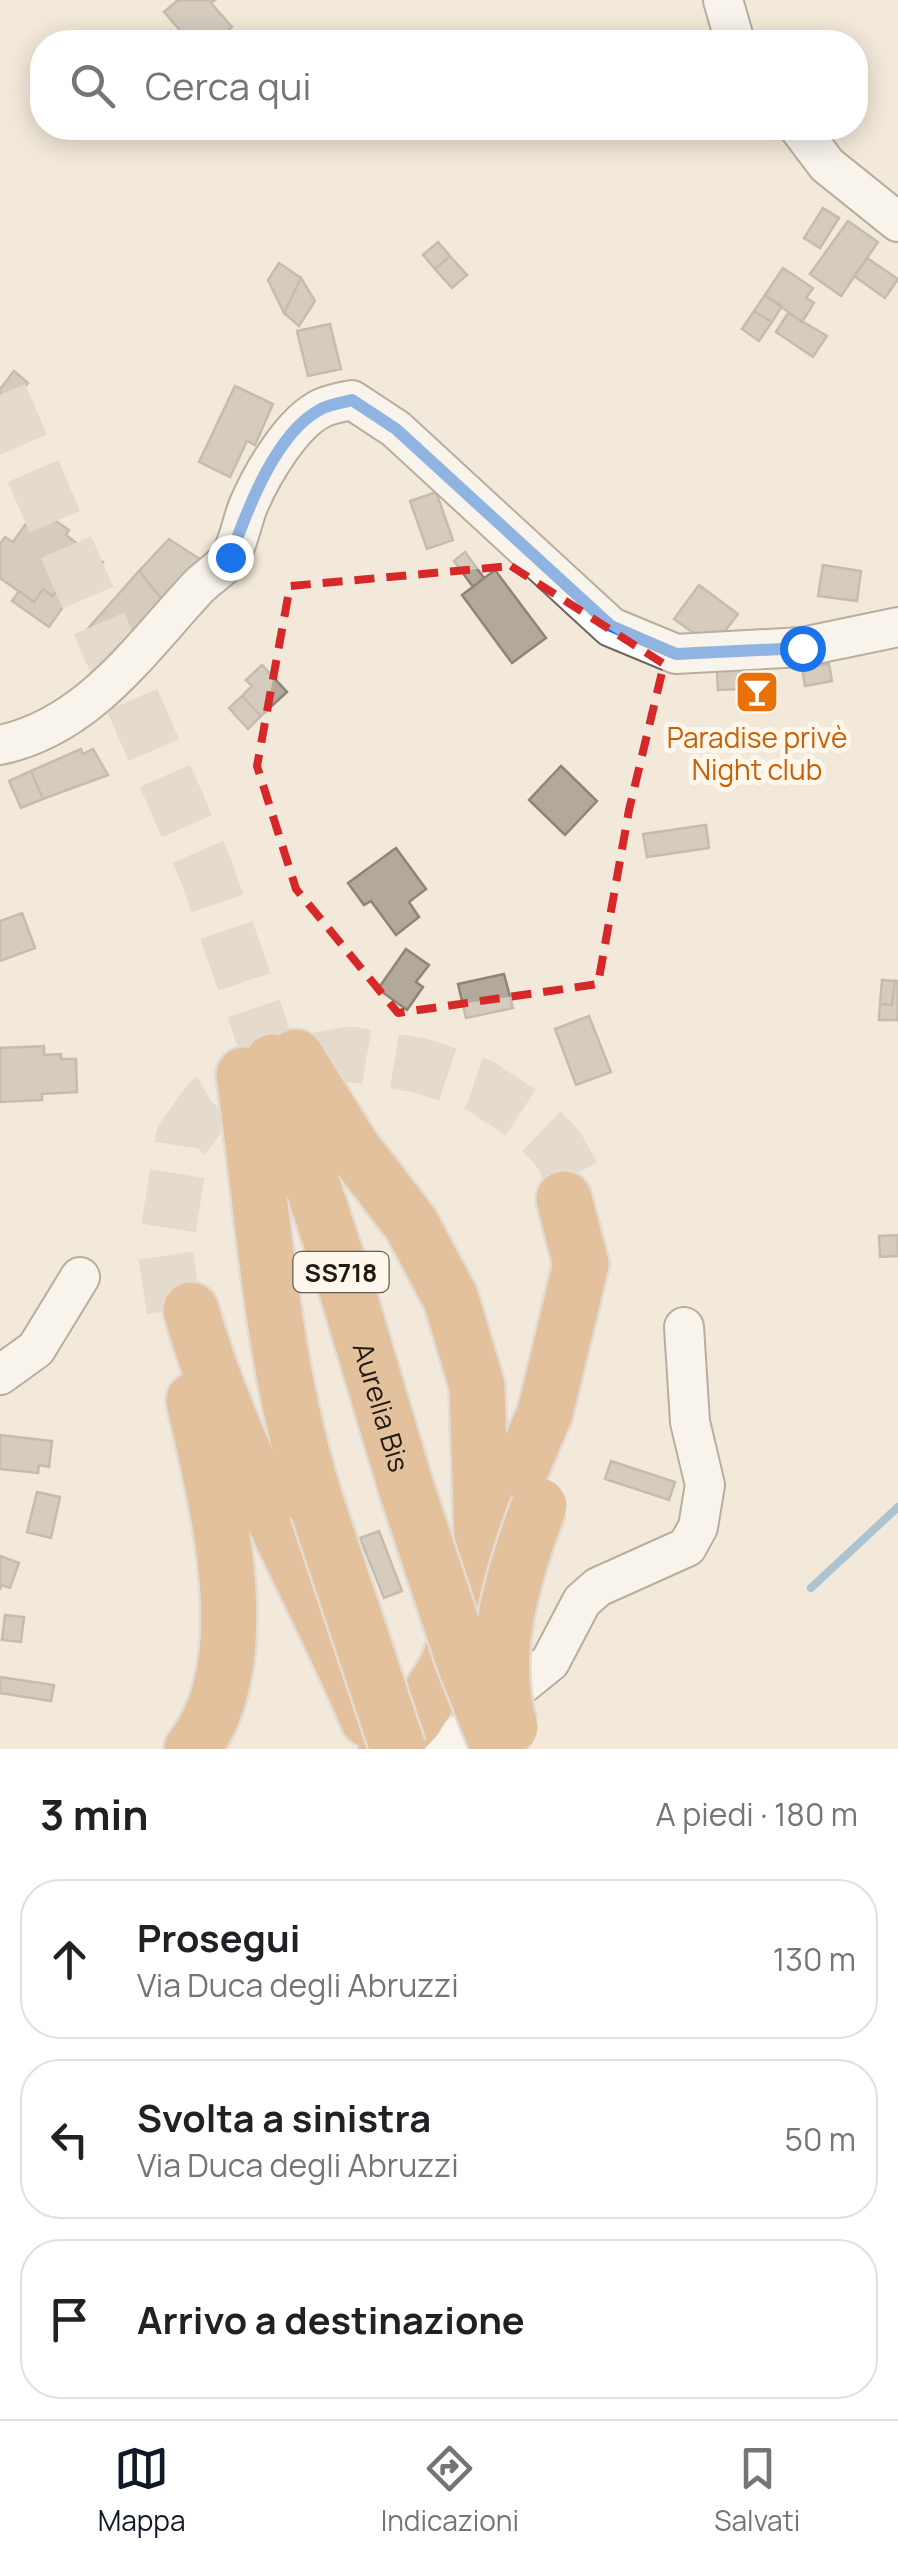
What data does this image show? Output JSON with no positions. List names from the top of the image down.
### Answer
{
  "streets": {
    "highway": ["SS718", "Aurelia Bis"]
  },
  "crossings": [
    ["SS718", "Aurelia Bis"]
  ],
  "places": {
    "bar": ["Paradise privè Night club"]
  },
  "page": {
    "search": "Cerca qui",
    "heading": ["3 min", "A piedi · 180 m"],
    "list": [
      ["Prosegui", "Via Duca degli Abruzzi", "130 m"],
      ["Svolta a sinistra", "Via Duca degli Abruzzi", "50 m"],
      "Arrivo a destinazione"
    ],
    "nav": ["Mappa", "Indicazioni", "Salvati"]
  }
}
